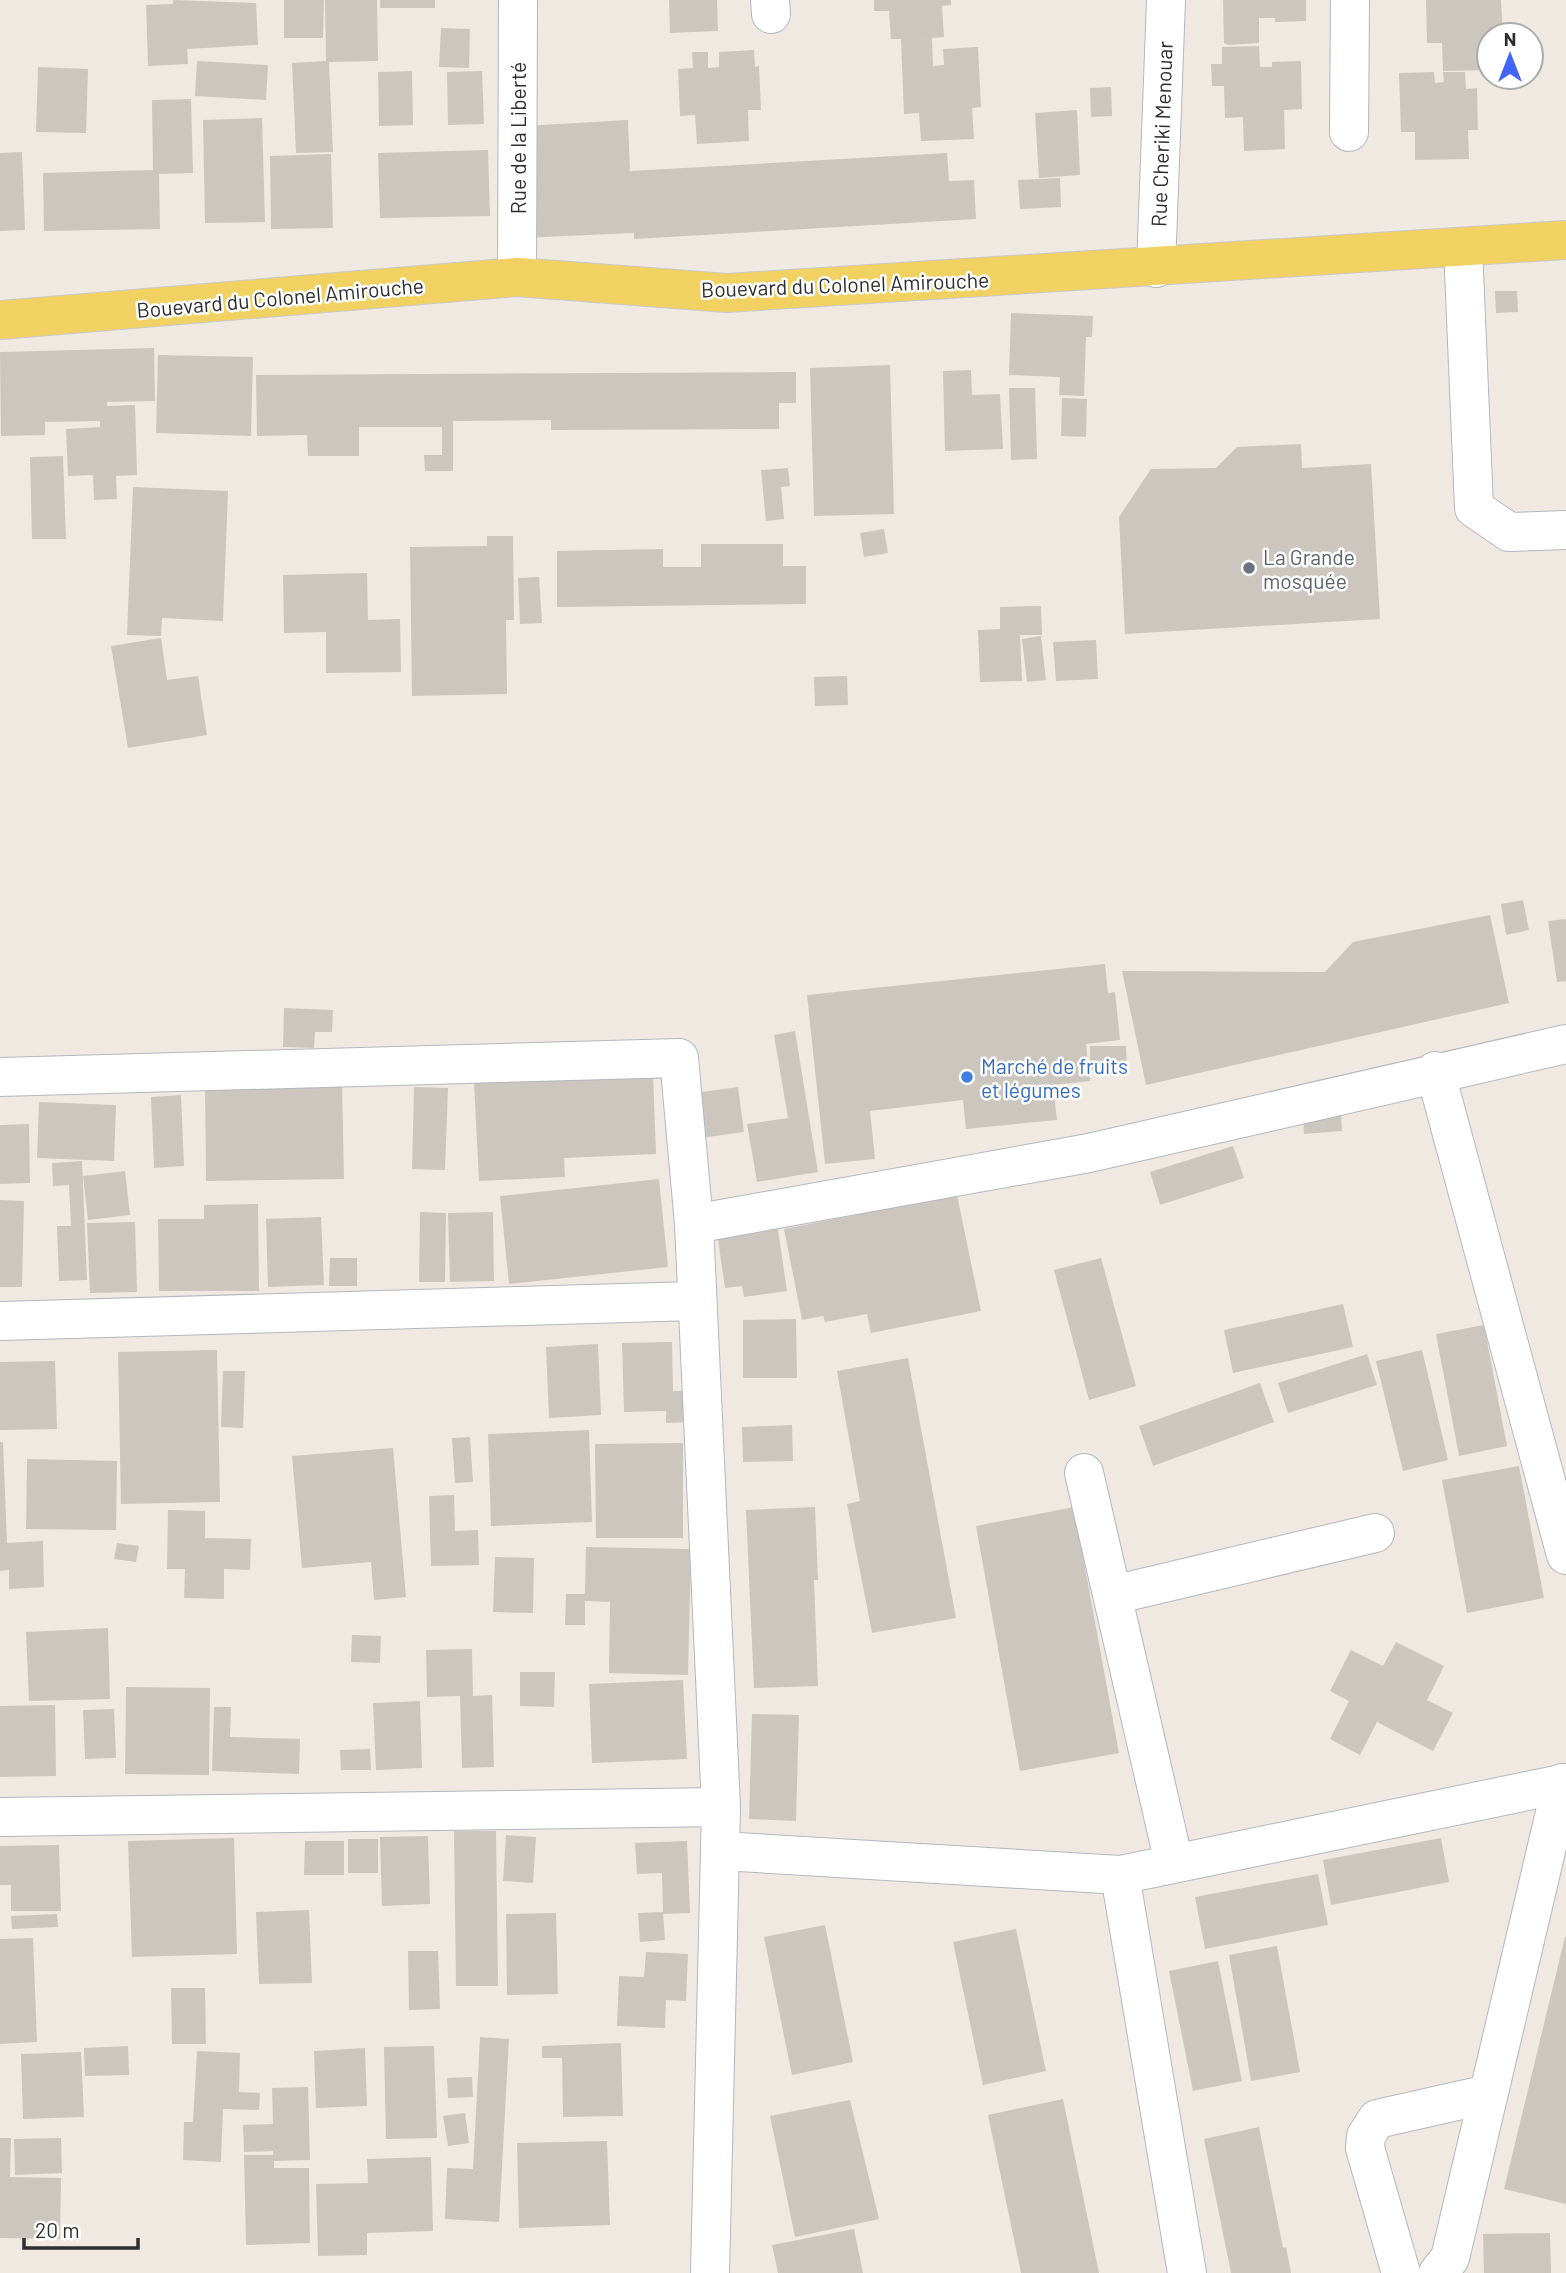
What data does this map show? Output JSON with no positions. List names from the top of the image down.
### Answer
{
  "streets": {
    "main road": ["Bouevard du Colonel Amirouche"],
    "street": ["Rue Cheriki Menouar", "Rue de la Liberté"]
  },
  "crossings": [
    ["Rue Cheriki Menouar", "Bouevard du Colonel Amirouche"],
    ["Rue de la Liberté", "Bouevard du Colonel Amirouche"]
  ],
  "places": ["La Grande mosquée", "Marché de fruits et légumes"],
  "scale_bar": "20 m",
  "north": "top"
}
